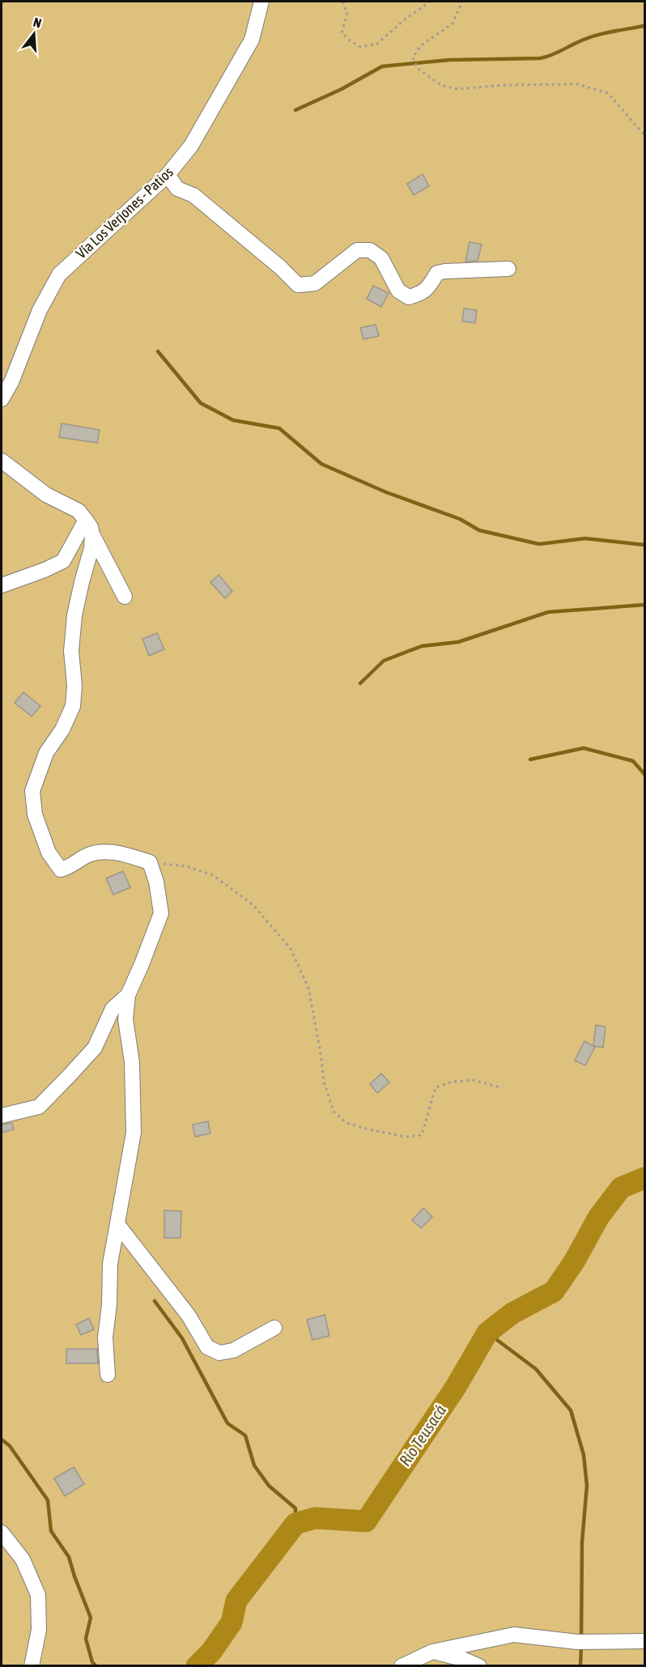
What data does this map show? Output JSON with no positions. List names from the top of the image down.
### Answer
{
  "streets": {
    "street": ["Vía Los Verjones - Patios"]
  },
  "water": ["Río Teusacá"],
  "north": "top"
}
